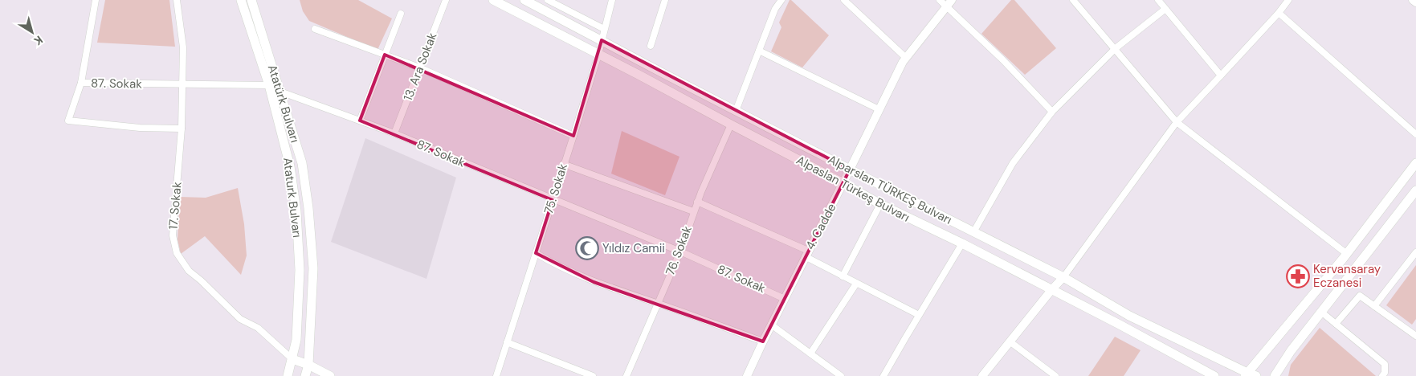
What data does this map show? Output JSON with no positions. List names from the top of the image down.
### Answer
{
  "streets": {
    "main road": [
      "Atatürk Bulvarı",
      "Alpaslan Türkeş Bulvarı",
      "Alparslan TÜRKEŞ Bulvarı",
      "Ataturk Bulvarı"
    ],
    "street": [
      "13. Ara Sokak",
      "87. Sokak",
      "75. Sokak",
      "17. Sokak",
      "4. Cadde",
      "76. Sokak"
    ]
  },
  "crossings": [
    ["13. Ara Sokak", "87. Sokak"],
    ["87. Sokak", "Atatürk Bulvarı"],
    ["87. Sokak", "75. Sokak"],
    ["87. Sokak", "Ataturk Bulvarı"],
    ["87. Sokak", "17. Sokak"],
    ["87. Sokak", "4. Cadde"],
    ["87. Sokak", "76. Sokak"],
    ["75. Sokak", "Alpaslan Türkeş Bulvarı"],
    ["75. Sokak", "Alparslan TÜRKEŞ Bulvarı"],
    ["Alpaslan Türkeş Bulvarı", "4. Cadde"],
    ["Alpaslan Türkeş Bulvarı", "76. Sokak"],
    ["Alparslan TÜRKEŞ Bulvarı", "4. Cadde"],
    ["Ataturk Bulvarı", "17. Sokak"]
  ],
  "places": {
    "mosque": ["Yıldız Camii"],
    "pharmacy": ["Kervansaray Eczanesi"]
  },
  "north": "bottom right"
}
